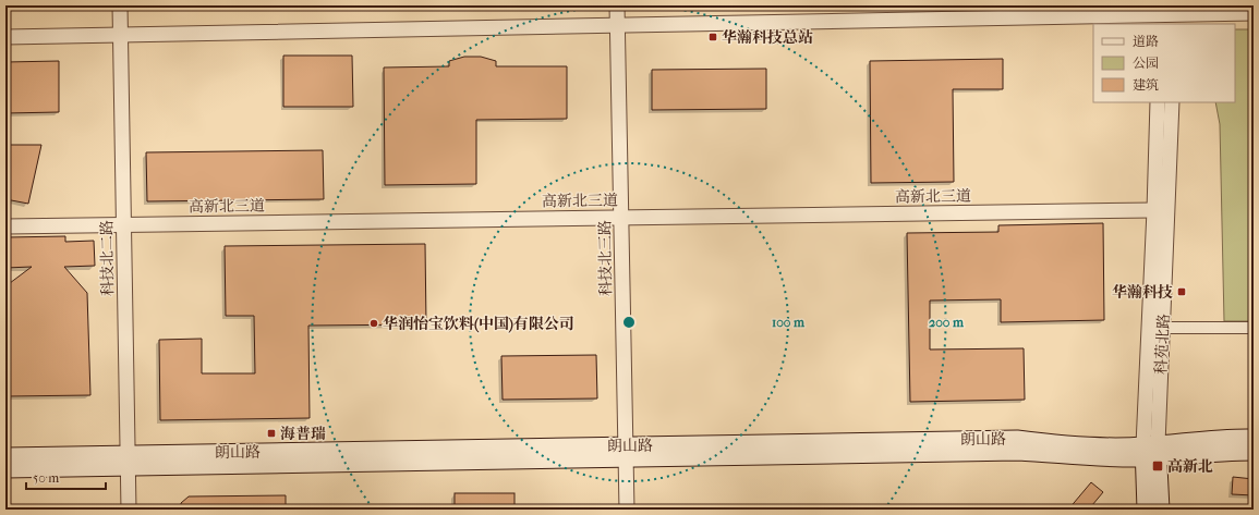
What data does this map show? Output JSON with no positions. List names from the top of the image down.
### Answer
{
  "streets": {
    "main road": ["科苑北路", "朗山路"],
    "street": ["高新北三道", "科技北二路", "科技北三路"]
  },
  "crossings": [
    ["高新北三道", "科技北二路"],
    ["高新北三道", "科技北三路"],
    ["高新北三道", "科苑北路"],
    ["科技北二路", "朗山路"],
    ["科技北三路", "朗山路"],
    ["科苑北路", "朗山路"]
  ],
  "places": {
    "transit": [
      "华瀚科技总站",
      "华瀚科技",
      "海普瑞",
      "高新北"
    ],
    "other": ["华润怡宝饮料(中国)有限公司"]
  },
  "legend": ["道路", "公园", "建筑"],
  "scale_bar": "50 m",
  "rings": ["100 m", "200 m"]
}
